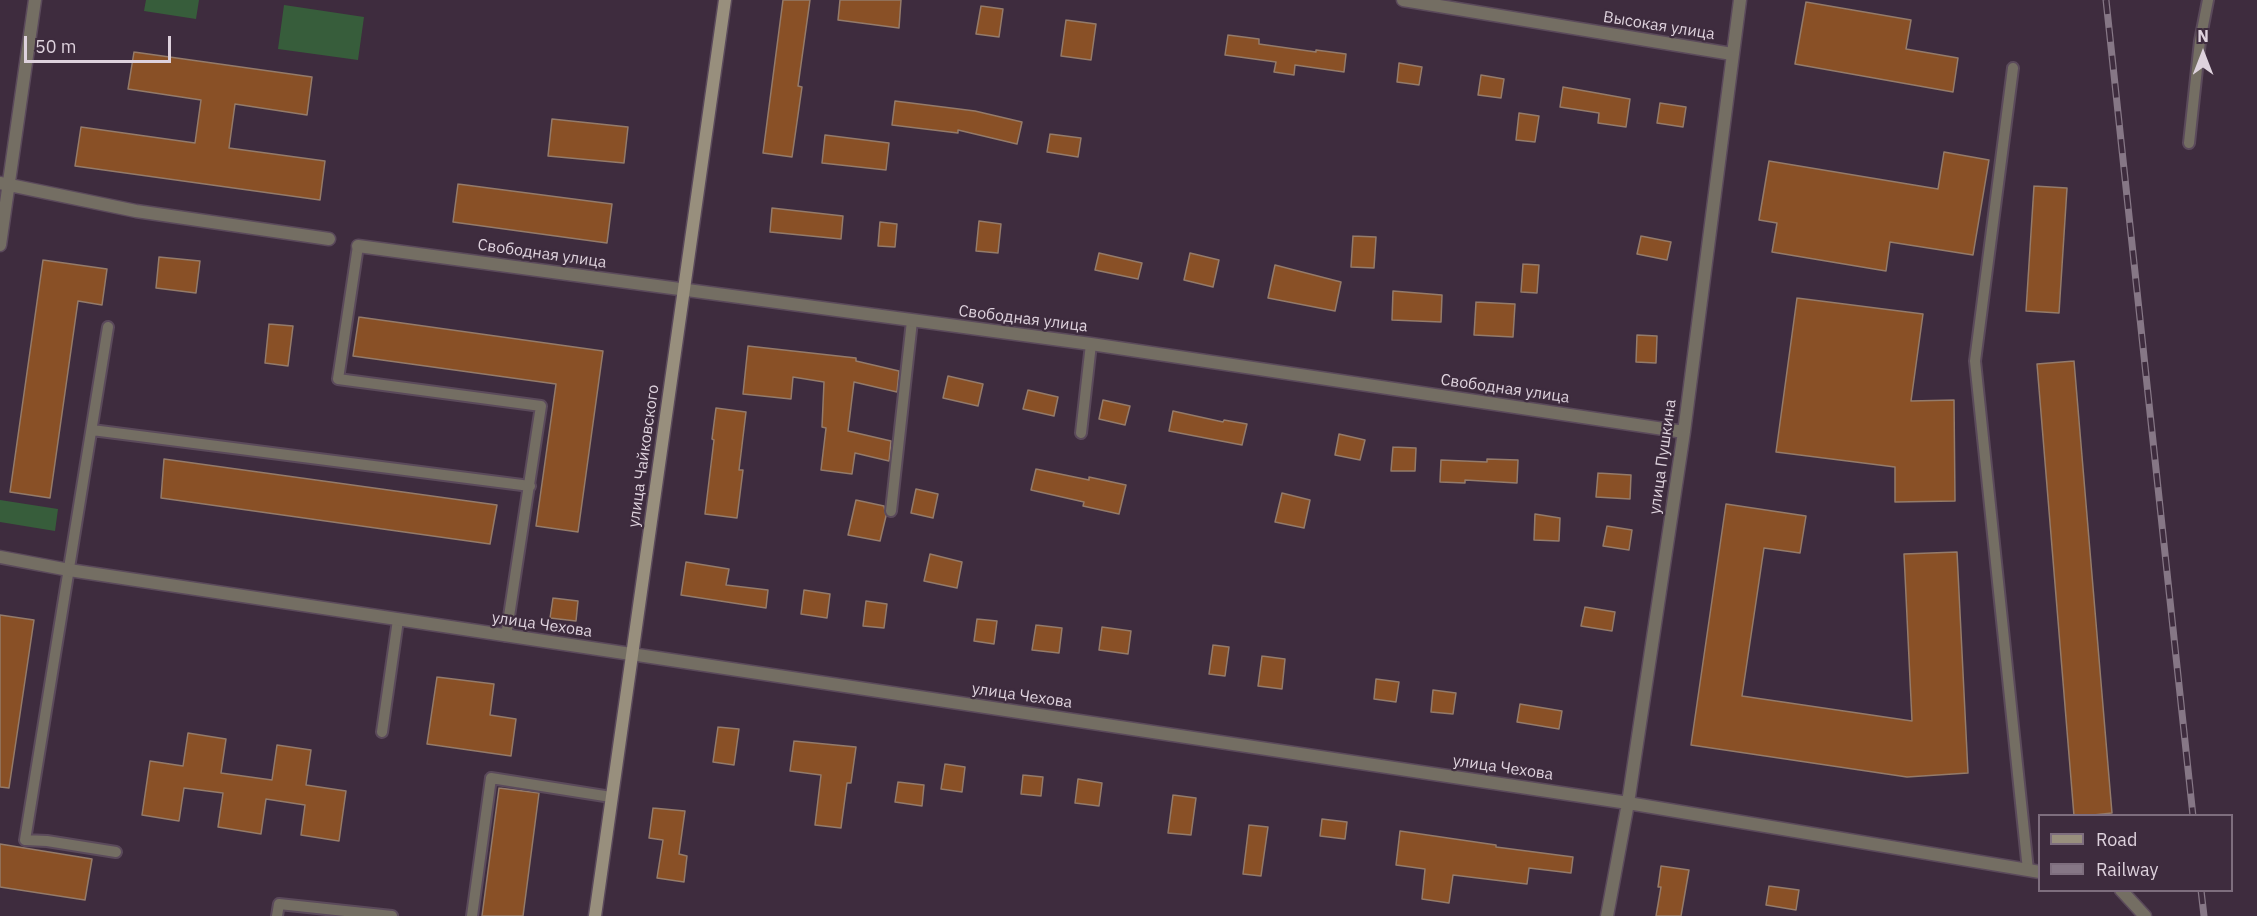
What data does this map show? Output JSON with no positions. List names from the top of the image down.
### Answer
{
  "streets": {
    "main road": ["улица Чайковского"],
    "street": [
      "Высокая улица",
      "Свободная улица",
      "улица Пушкина",
      "улица Чехова"
    ]
  },
  "crossings": [
    ["Высокая улица", "улица Пушкина"],
    ["Свободная улица", "улица Чайковского"],
    ["Свободная улица", "улица Пушкина"],
    ["улица Чайковского", "улица Чехова"],
    ["улица Пушкина", "улица Чехова"]
  ],
  "legend": ["Road", "Railway"],
  "scale_bar": "50 m",
  "north": "top"
}
